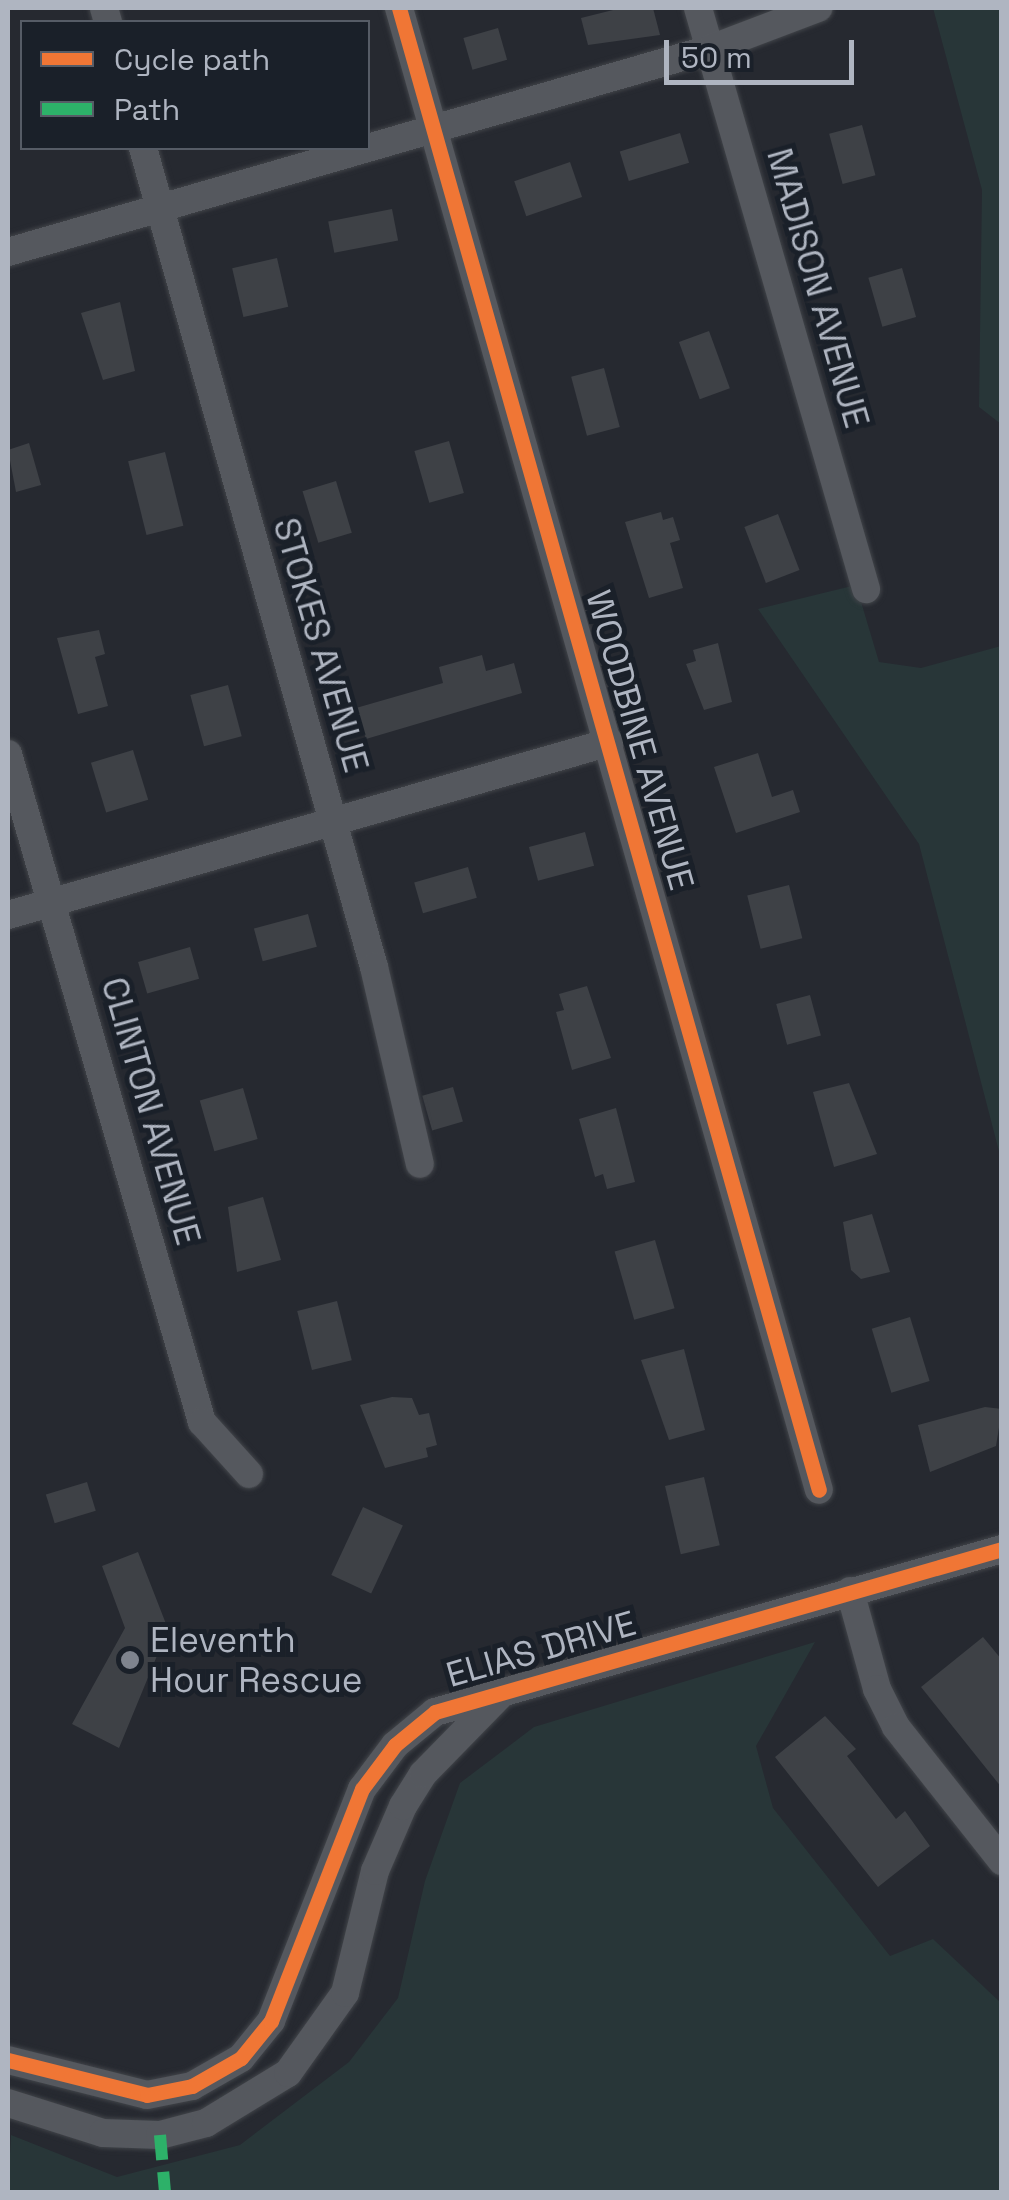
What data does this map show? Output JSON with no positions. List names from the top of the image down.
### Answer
{
  "streets": {
    "street": [
      "MADISON AVENUE",
      "STOKES AVENUE",
      "WOODBINE AVENUE",
      "CLINTON AVENUE",
      "ELIAS DRIVE"
    ]
  },
  "places": ["Eleventh Hour Rescue"],
  "legend": ["Cycle path", "Path"],
  "scale_bar": "50 m"
}
